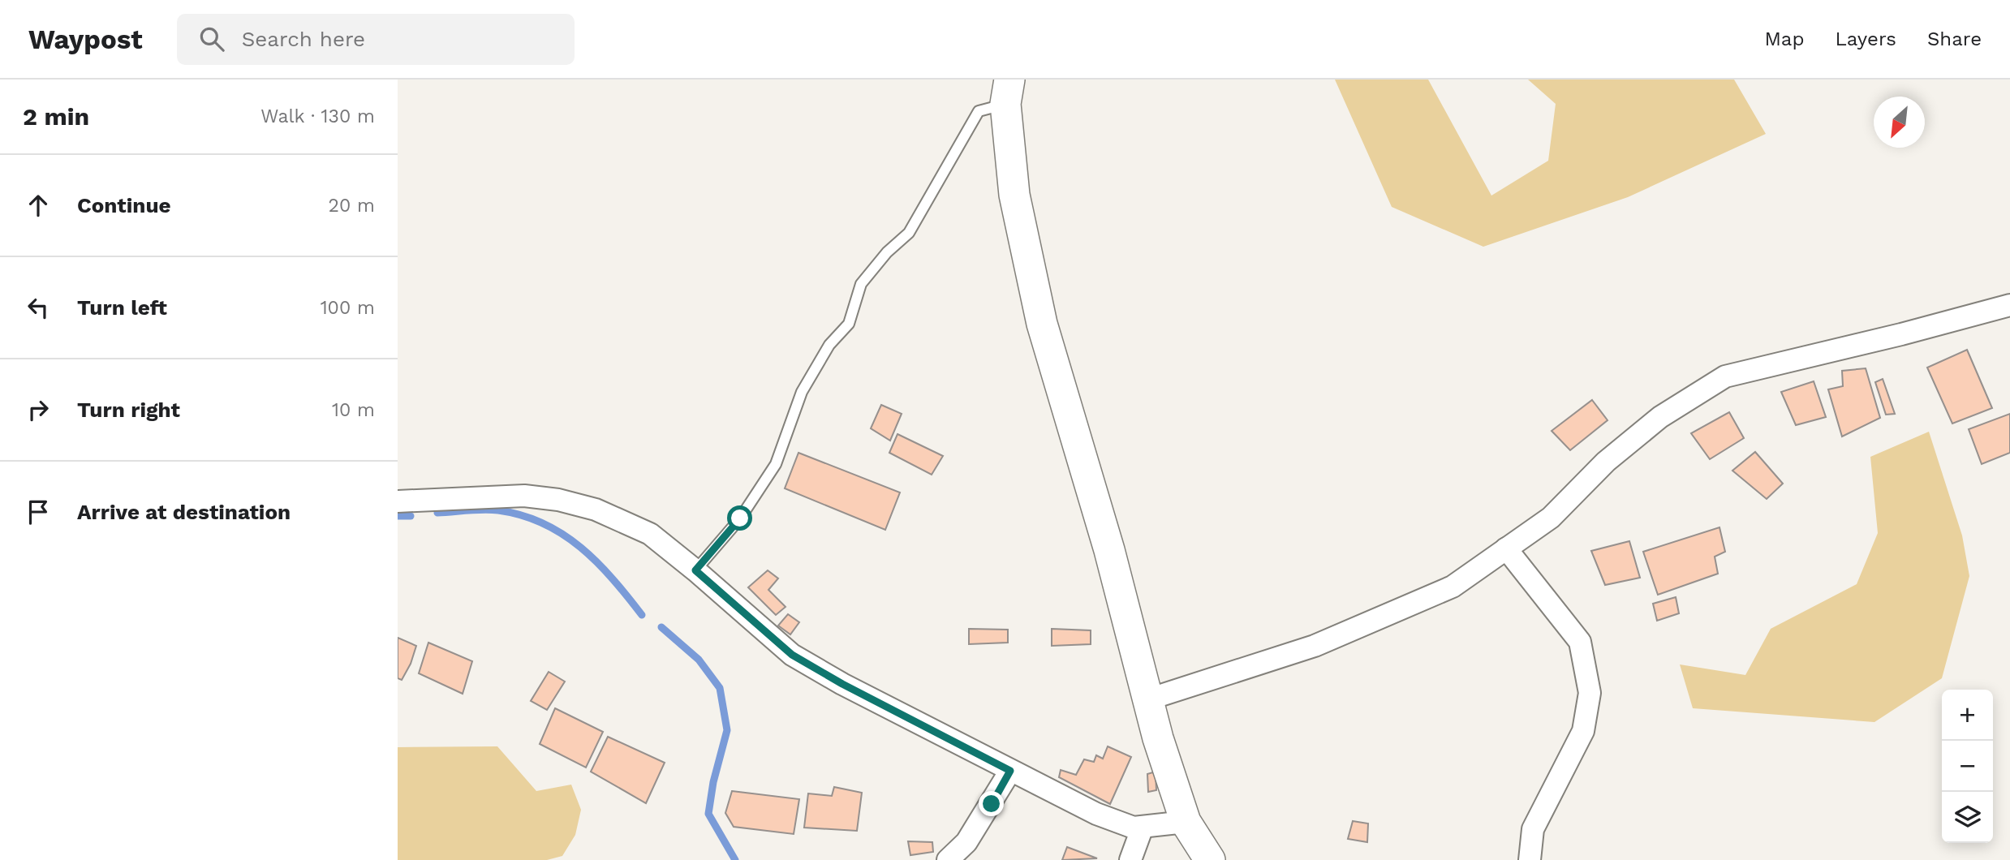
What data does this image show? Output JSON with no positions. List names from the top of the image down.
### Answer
{
  "north": "bottom left",
  "page": {
    "header": "Waypost",
    "search": "Search here",
    "nav": ["Map", "Layers", "Share"],
    "heading": ["2 min", "Walk · 130 m"],
    "list": [
      ["Continue", "20 m"],
      ["Turn left", "100 m"],
      ["Turn right", "10 m"],
      "Arrive at destination"
    ],
    "map_buttons": ["+", "−"]
  }
}
